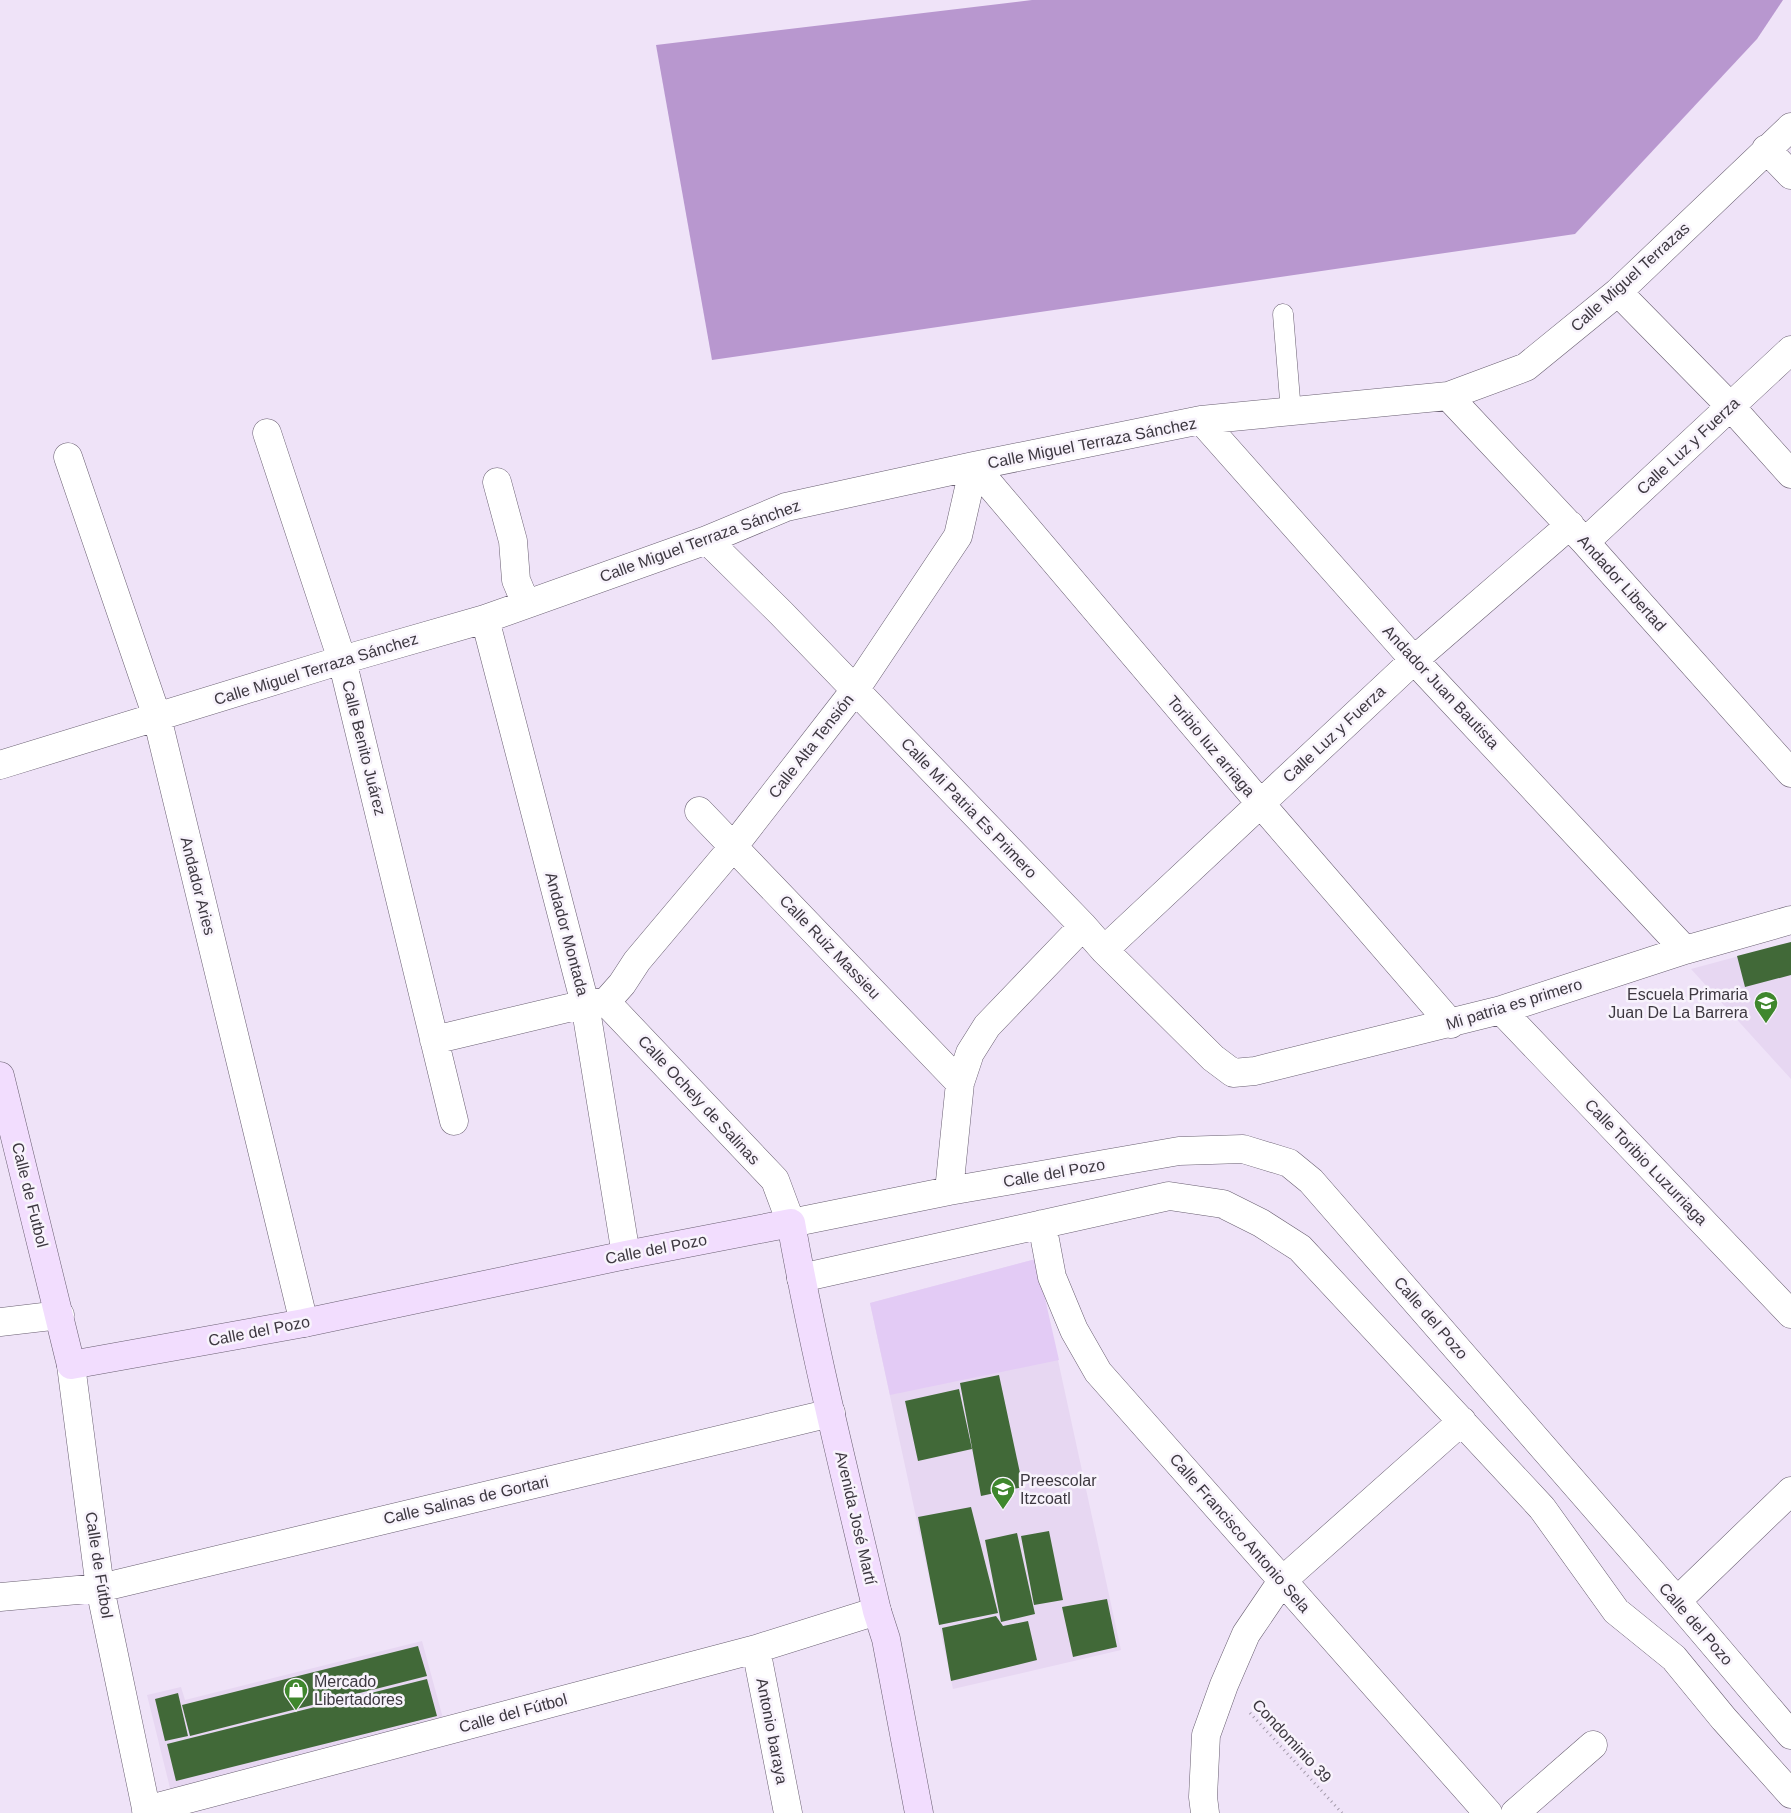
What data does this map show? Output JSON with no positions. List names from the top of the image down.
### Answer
{
  "streets": {
    "main road": [
      "Calle del Pozo",
      "Calle de Futbol",
      "Avenida José Martí",
      "Calle de Fútbol"
    ],
    "street": [
      "Calle Miguel Terrazas",
      "Calle Miguel Terraza Sánchez",
      "Calle Luz y Fuerza",
      "Andador Libertad",
      "Andador Juan Bautista",
      "Calle Alta Tensión",
      "Toribio luz arriaga",
      "Calle Benito Juárez",
      "Calle Mi Patria Es Primero",
      "Andador Aries",
      "Andador Montada",
      "Calle Ruiz Massieu",
      "Mi patria es primero",
      "Calle Ochely de Salinas",
      "Calle Toribio Luzurriaga",
      "Calle Salinas de Gortari",
      "Calle Francisco Antonio Sela",
      "Calle del Fútbol",
      "Antonio baraya"
    ],
    "path": ["Condominio 39"]
  },
  "crossings": [
    ["Calle Miguel Terrazas", "Calle Miguel Terraza Sánchez"],
    ["Calle Miguel Terrazas", "Andador Libertad"],
    ["Calle Miguel Terraza Sánchez", "Andador Libertad"],
    ["Calle Miguel Terraza Sánchez", "Andador Juan Bautista"],
    ["Calle Miguel Terraza Sánchez", "Calle Alta Tensión"],
    ["Calle Miguel Terraza Sánchez", "Toribio luz arriaga"],
    ["Calle Miguel Terraza Sánchez", "Calle Benito Juárez"],
    ["Calle Miguel Terraza Sánchez", "Calle Mi Patria Es Primero"],
    ["Calle Miguel Terraza Sánchez", "Andador Aries"],
    ["Calle Miguel Terraza Sánchez", "Andador Montada"],
    ["Calle Luz y Fuerza", "Andador Libertad"],
    ["Calle Luz y Fuerza", "Andador Juan Bautista"],
    ["Calle Luz y Fuerza", "Toribio luz arriaga"],
    ["Calle Luz y Fuerza", "Calle Mi Patria Es Primero"],
    ["Andador Juan Bautista", "Mi patria es primero"],
    ["Calle Alta Tensión", "Toribio luz arriaga"],
    ["Calle Alta Tensión", "Calle Mi Patria Es Primero"],
    ["Calle Alta Tensión", "Andador Montada"],
    ["Calle Alta Tensión", "Calle Ruiz Massieu"],
    ["Calle Alta Tensión", "Calle Ochely de Salinas"],
    ["Toribio luz arriaga", "Mi patria es primero"],
    ["Calle Mi Patria Es Primero", "Mi patria es primero"],
    ["Andador Aries", "Calle del Pozo"],
    ["Andador Montada", "Calle Ochely de Salinas"],
    ["Andador Montada", "Calle del Pozo"],
    ["Mi patria es primero", "Calle Toribio Luzurriaga"],
    ["Calle Ochely de Salinas", "Calle del Pozo"],
    ["Calle Ochely de Salinas", "Avenida José Martí"],
    ["Calle del Pozo", "Avenida José Martí"],
    ["Calle del Pozo", "Calle de Fútbol"],
    ["Calle de Futbol", "Calle de Fútbol"],
    ["Calle Salinas de Gortari", "Avenida José Martí"],
    ["Calle Salinas de Gortari", "Calle de Fútbol"],
    ["Avenida José Martí", "Calle del Fútbol"],
    ["Calle de Fútbol", "Calle del Fútbol"],
    ["Calle del Fútbol", "Antonio baraya"]
  ],
  "places": {
    "school or university": ["Escuela Primaria Juan De La Barrera", "Preescolar Itzcoatl"],
    "shop": ["Mercado Libertadores"]
  }
}
